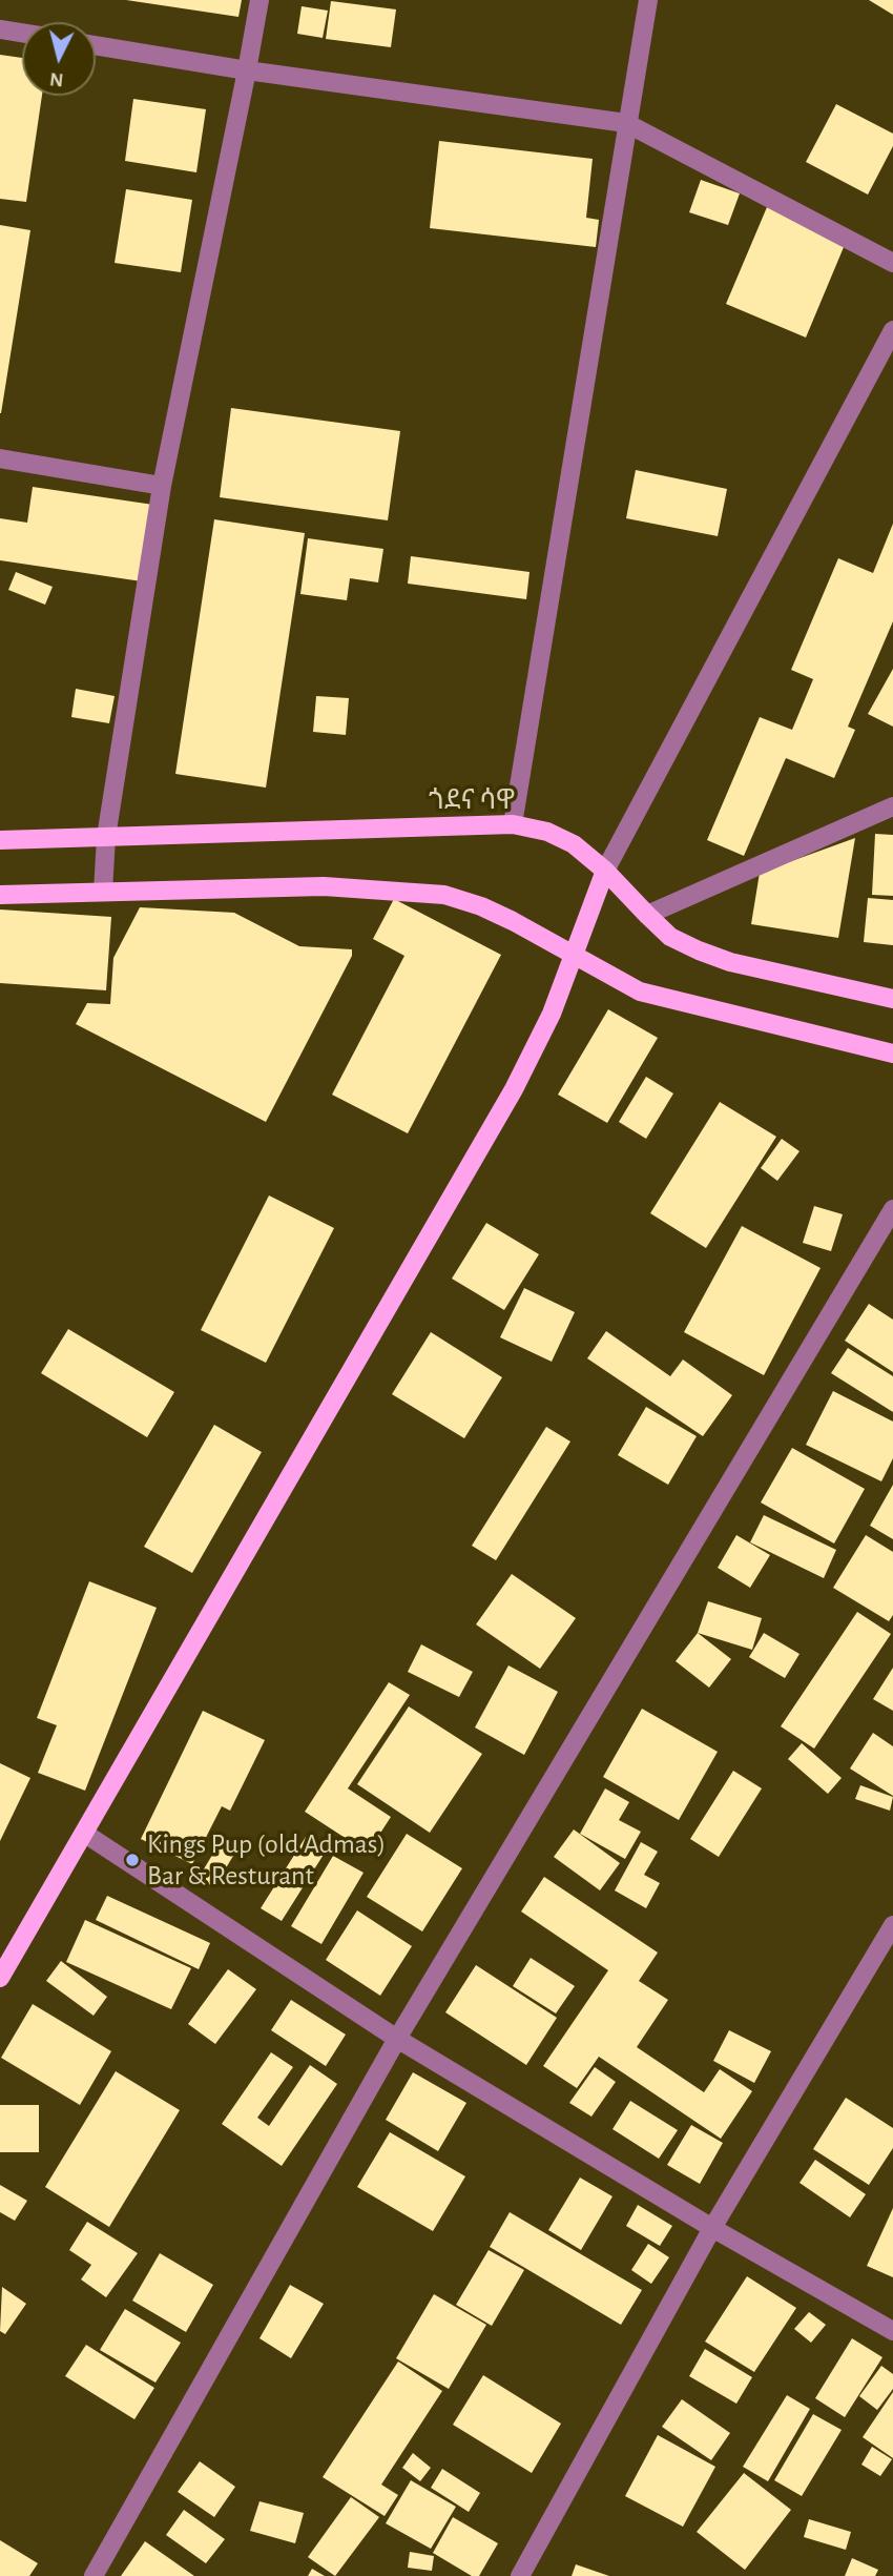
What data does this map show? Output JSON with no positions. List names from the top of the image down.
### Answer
{
  "streets": {
    "main road": ["ጎደና ሳዋ"]
  },
  "places": ["Kings Pup (old Admas) Bar & Resturant"],
  "north": "bottom"
}
